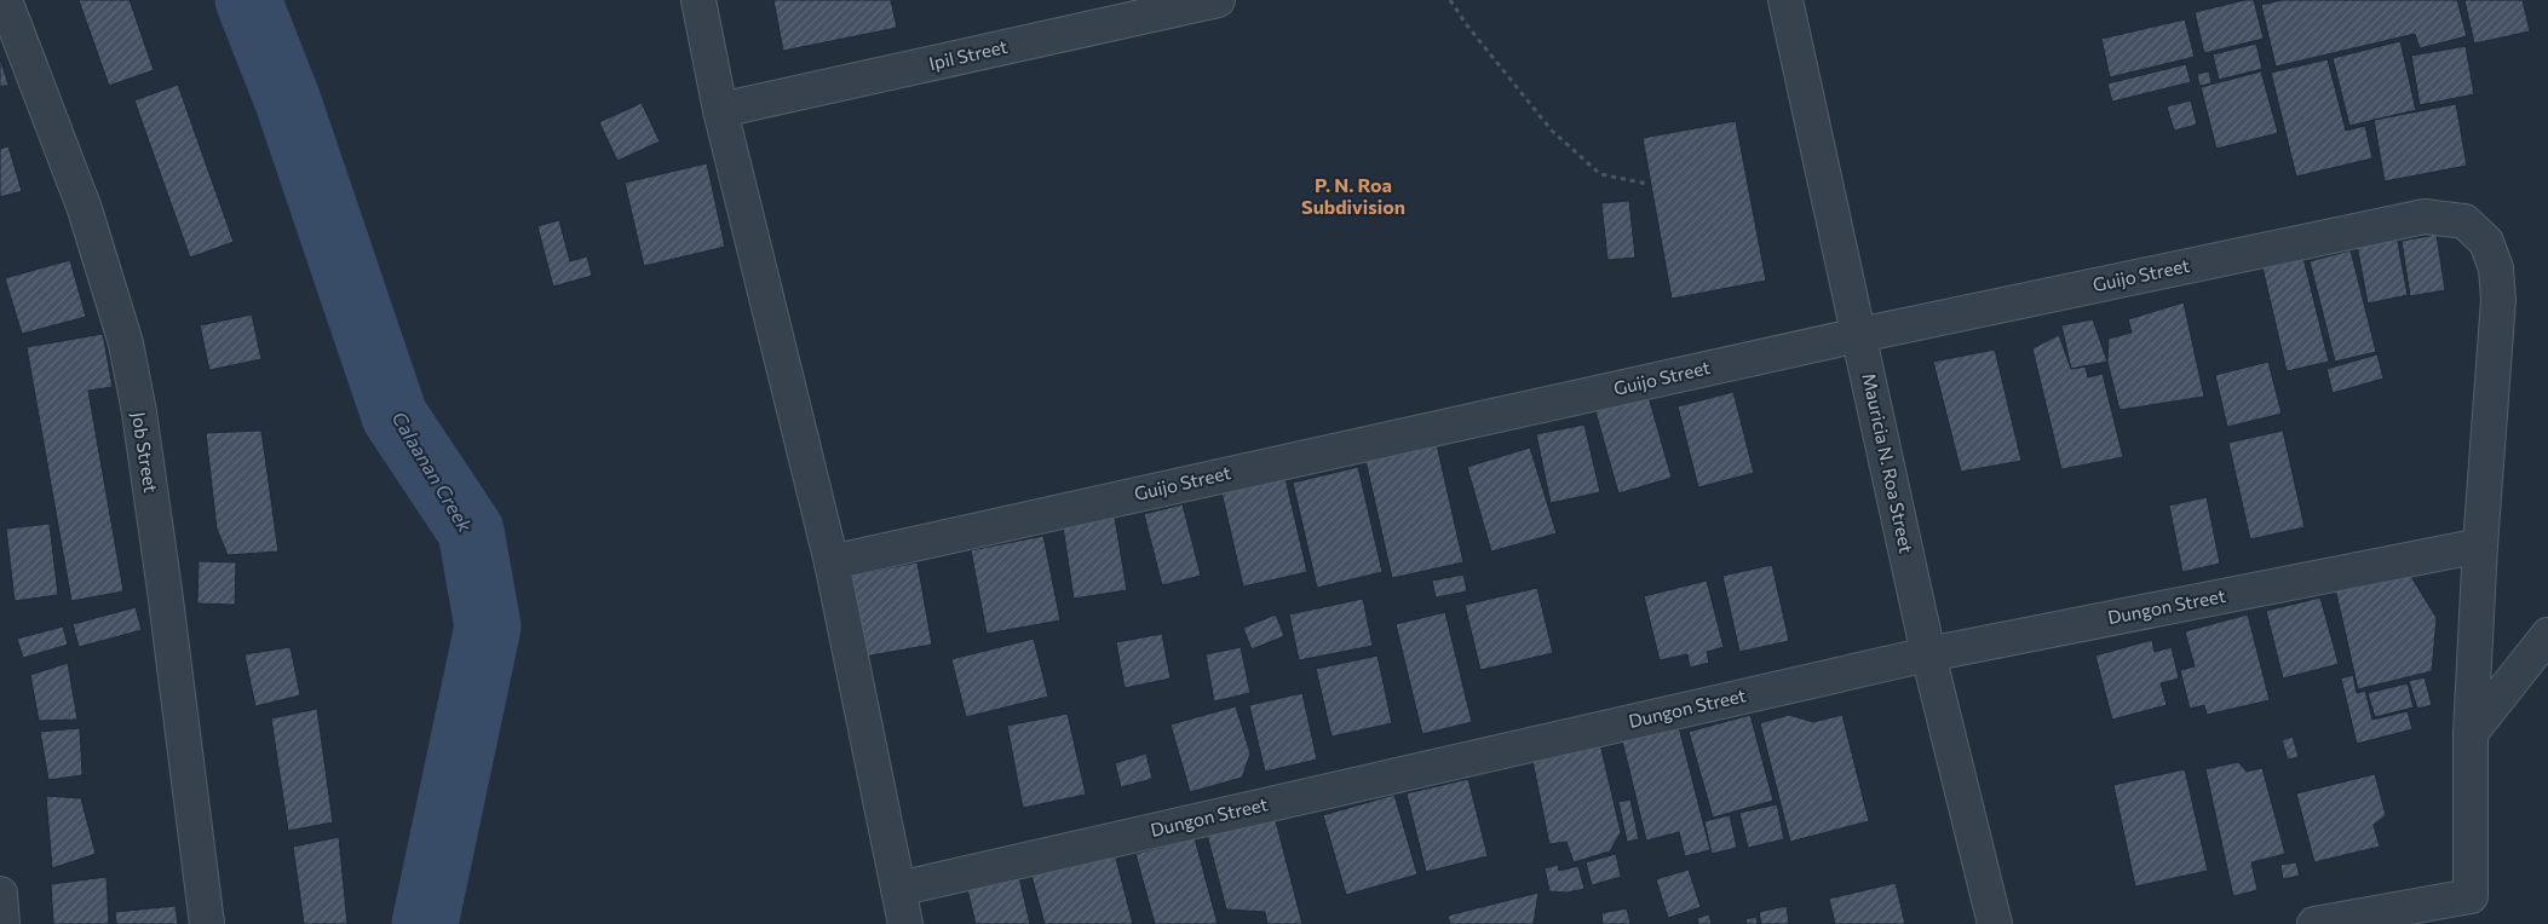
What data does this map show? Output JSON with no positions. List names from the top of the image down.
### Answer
{
  "streets": {
    "street": [
      "Ipil Street",
      "Guijo Street",
      "Job Street",
      "Mauricia N. Roa Street",
      "Dungon Street"
    ]
  },
  "crossings": [
    ["Guijo Street", "Mauricia N. Roa Street"],
    ["Guijo Street", "Dungon Street"],
    ["Mauricia N. Roa Street", "Dungon Street"]
  ],
  "districts": ["P. N. Roa Subdivision"],
  "water": ["Calaanan Creek"]
}
